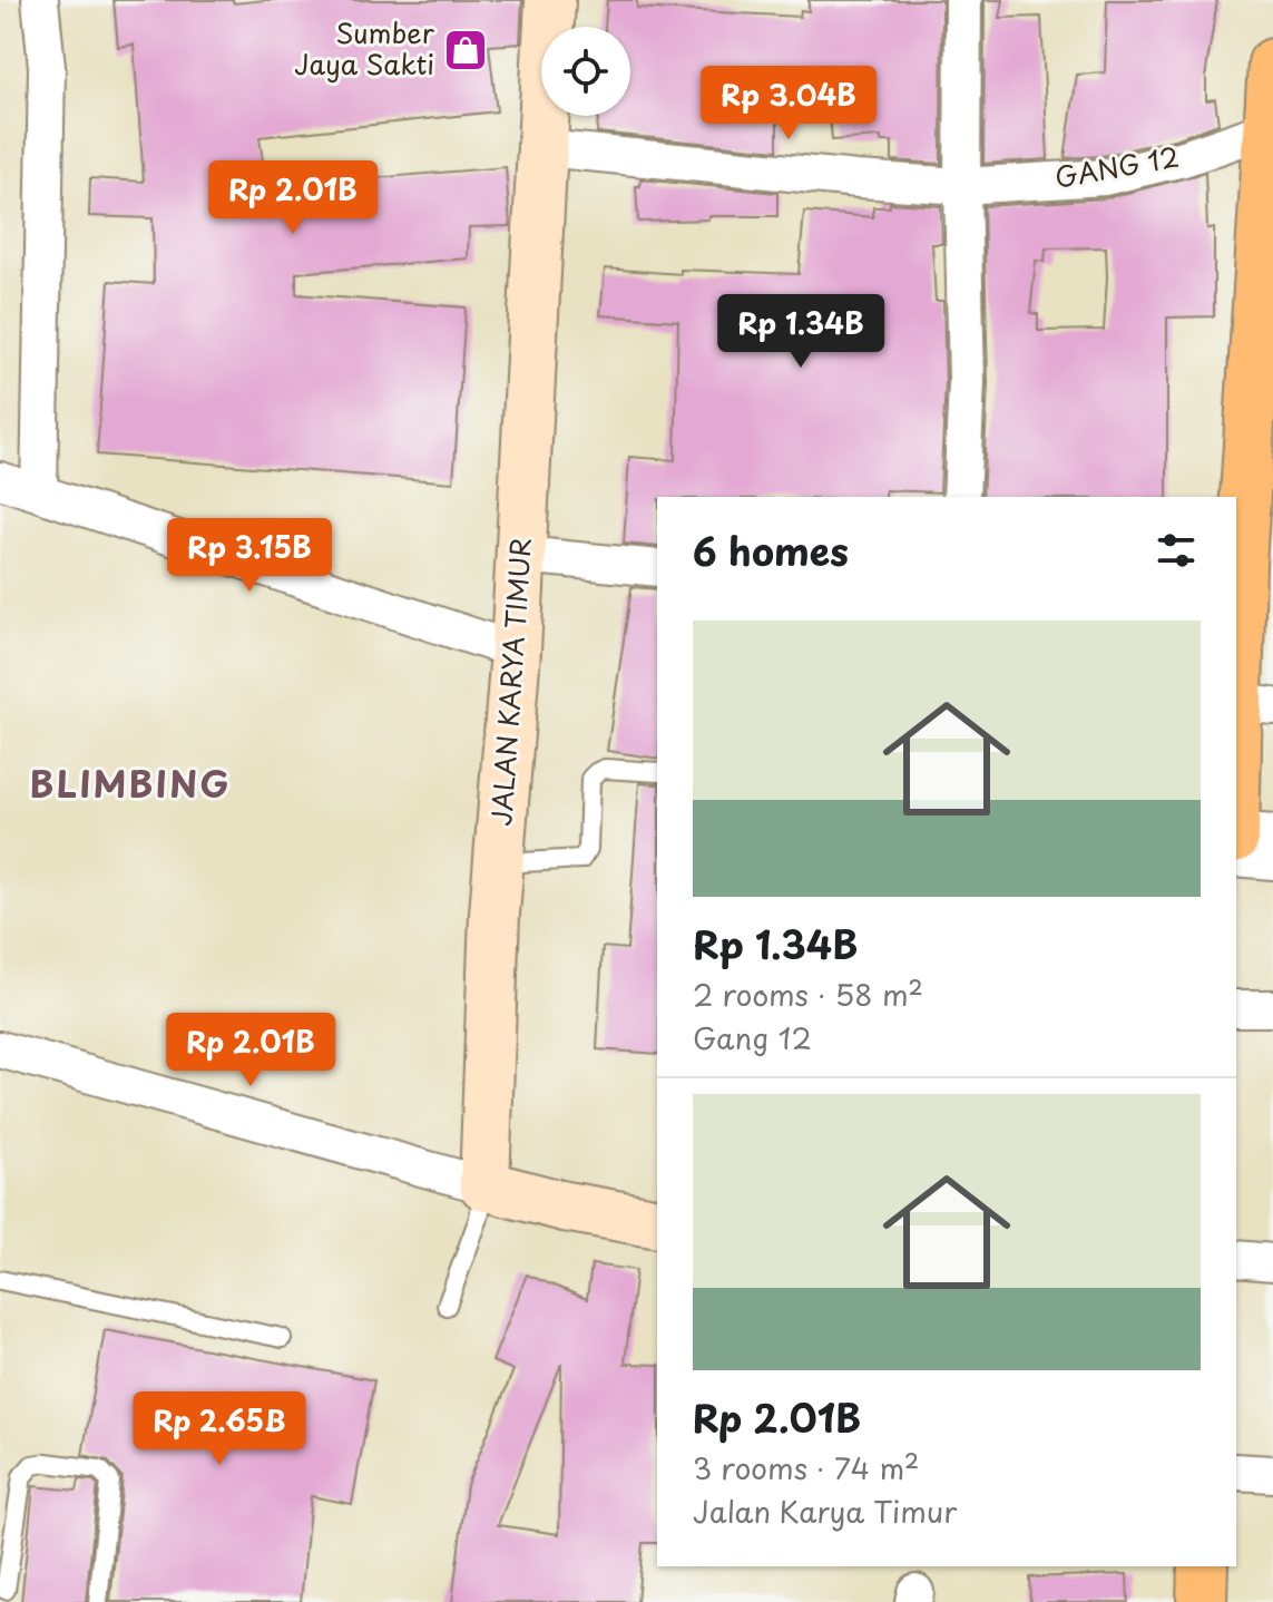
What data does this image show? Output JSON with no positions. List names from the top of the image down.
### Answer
{
  "streets": {
    "street": ["GANG 12", "JALAN KARYA TIMUR"]
  },
  "crossings": [
    ["GANG 12", "JALAN KARYA TIMUR"]
  ],
  "districts": ["BLIMBING"],
  "places": {
    "shop": ["Sumber Jaya Sakti"]
  },
  "page": {
    "price": [
      "Rp 3.04B",
      "Rp 2.01B",
      "Rp 1.34B",
      "Rp 3.15B",
      "Rp 2.01B",
      "Rp 2.65B"
    ],
    "heading": "6 homes",
    "list": [
      {
        "name": "Rp 1.34B",
        "note": "2 rooms · 58 m² · Gang 12"
      },
      {
        "name": "Rp 2.01B",
        "note": "3 rooms · 74 m² · Jalan Karya Timur"
      }
    ]
  }
}
